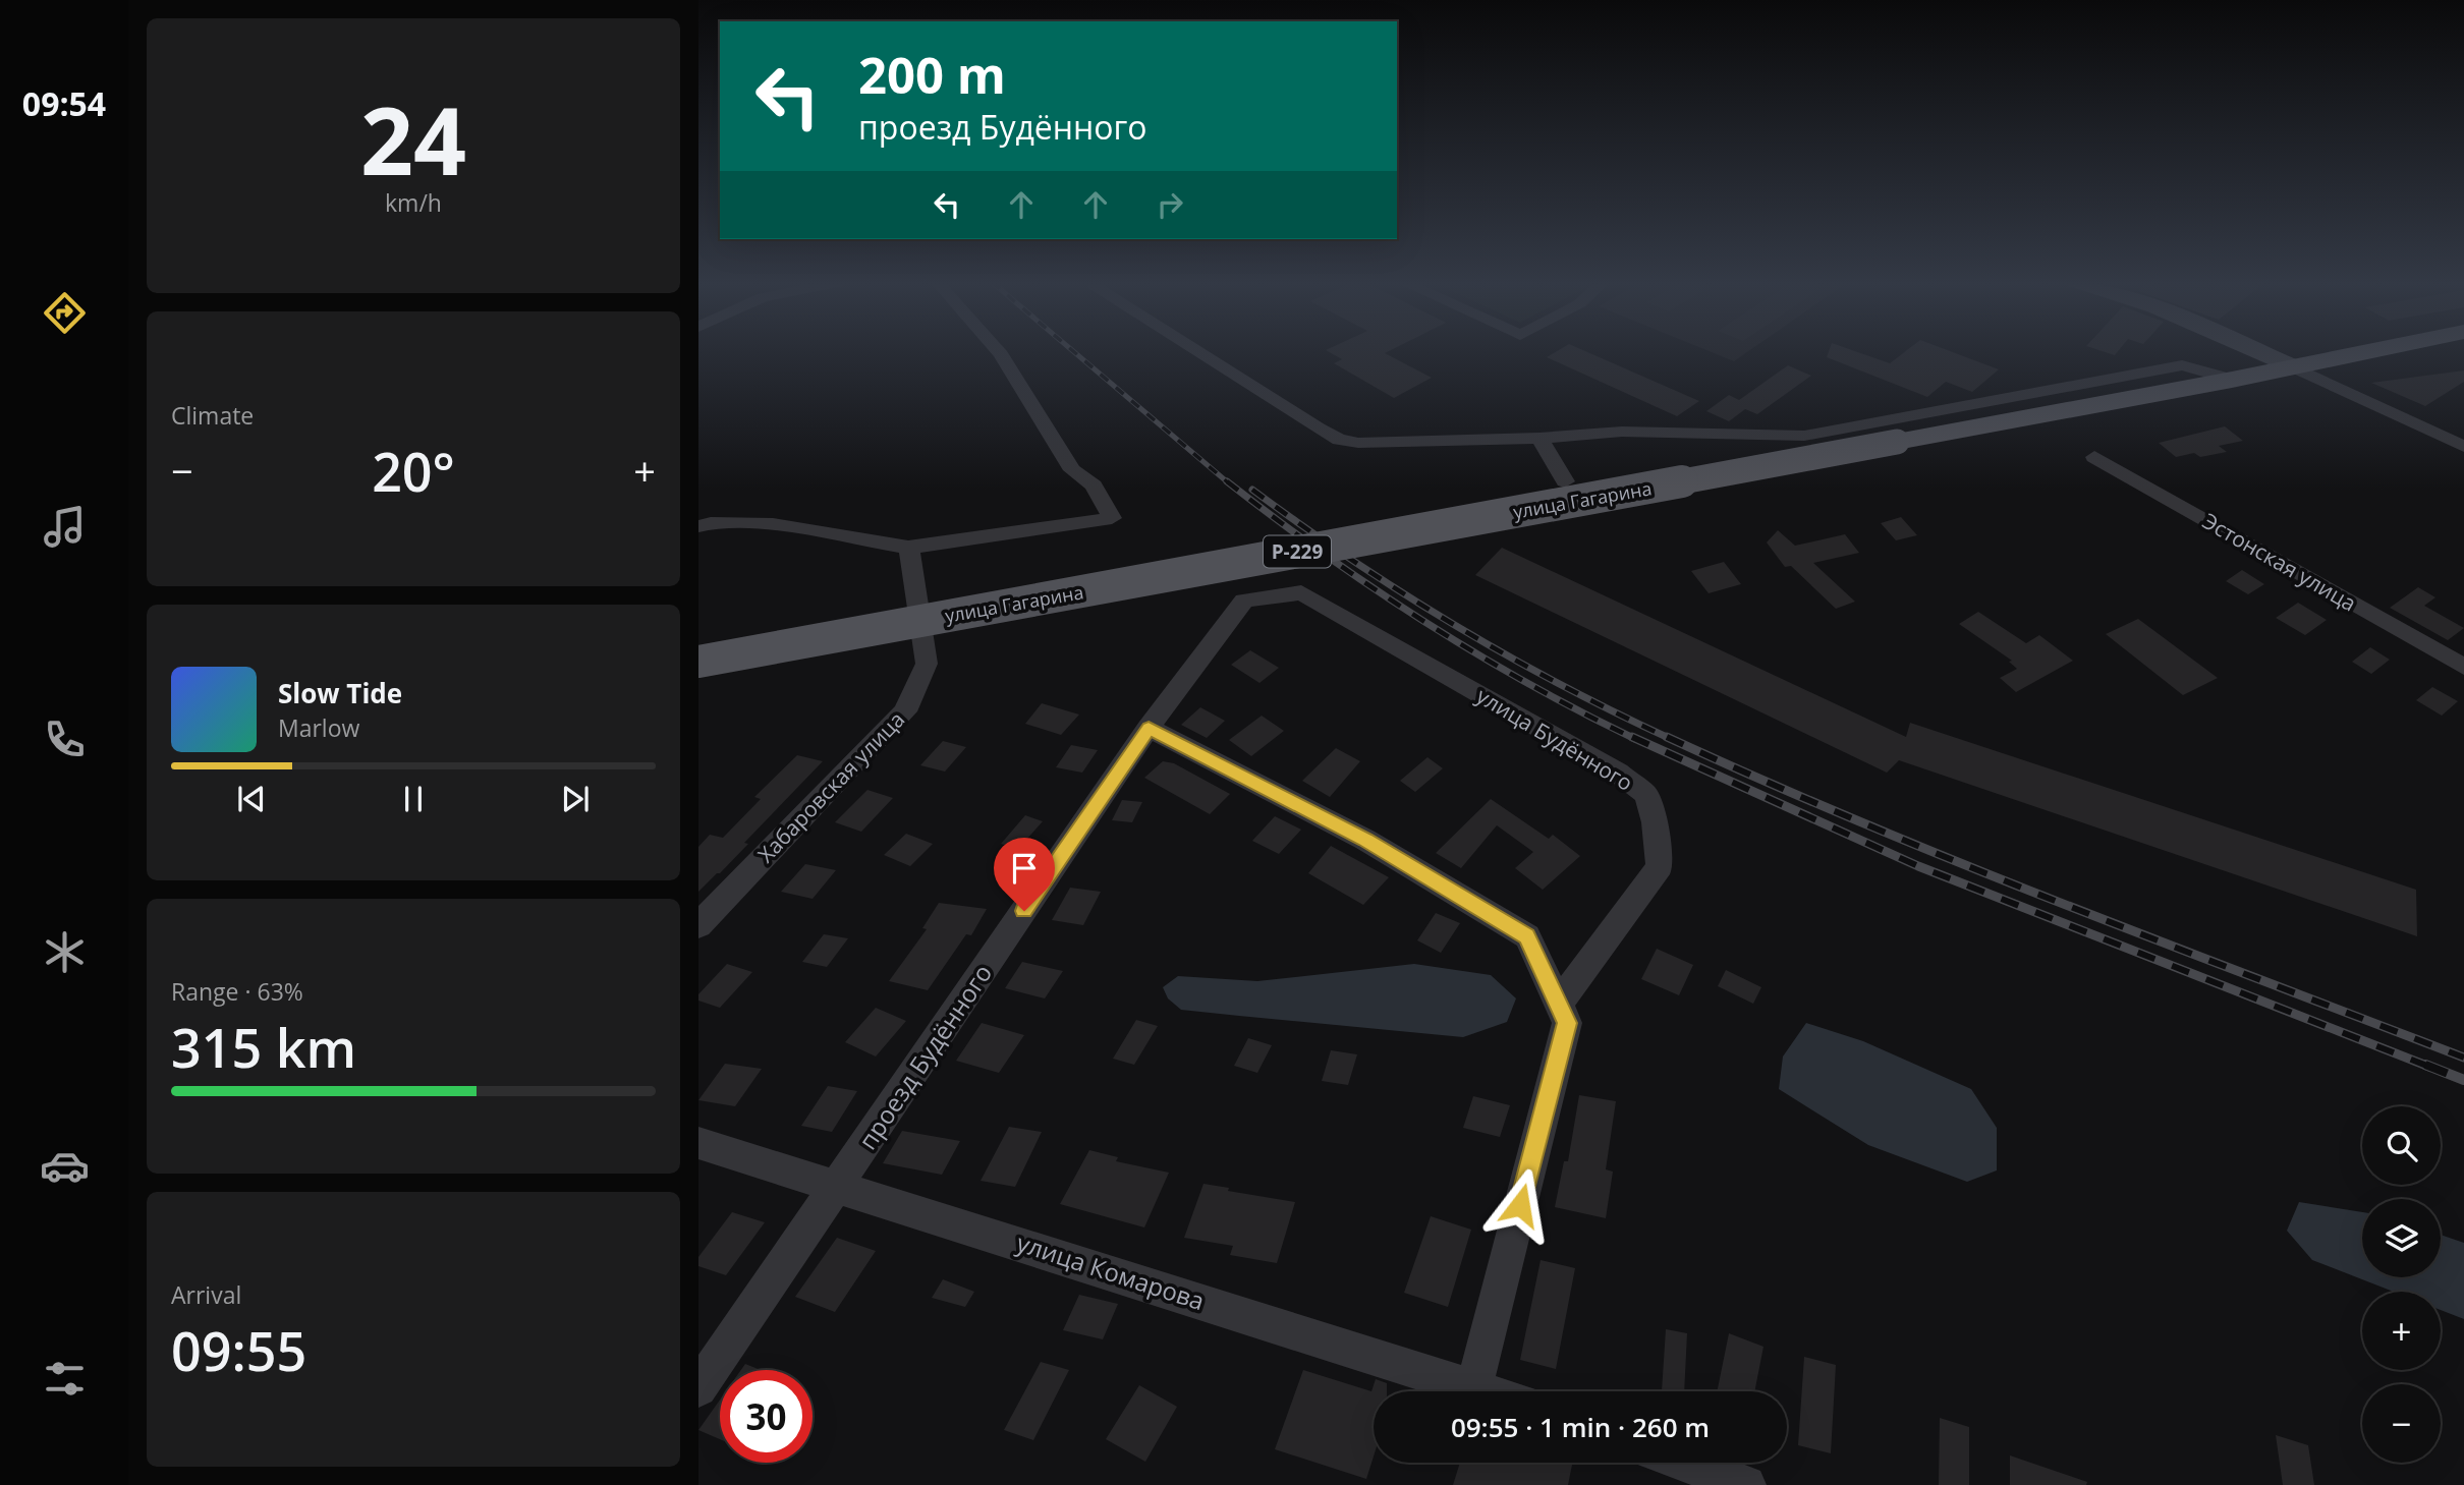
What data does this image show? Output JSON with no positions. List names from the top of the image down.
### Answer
{
  "streets": {
    "main road": ["улица Гагарина", "Р-229"],
    "street": [
      "Эстонская улица",
      "улица Будённого",
      "Хабаровская улица",
      "проезд Будённого",
      "улица Комарова"
    ]
  },
  "crossings": [
    ["улица Будённого", "проезд Будённого"],
    ["проезд Будённого", "улица Комарова"]
  ],
  "page": {
    "tabs": "09:54",
    "tile": [
      ["24", "km/h"],
      "Climate",
      ["Range · 63%", "315 km"],
      ["Arrival", "09:55"]
    ],
    "turn": ["200 m", "проезд Будённого"],
    "heat": ["−", "20°", "+"],
    "song": ["Slow Tide", "Marlow"],
    "map_buttons": ["+", "−"],
    "limit": "30",
    "trip": "09:55 · 1 min · 260 m"
  }
}
